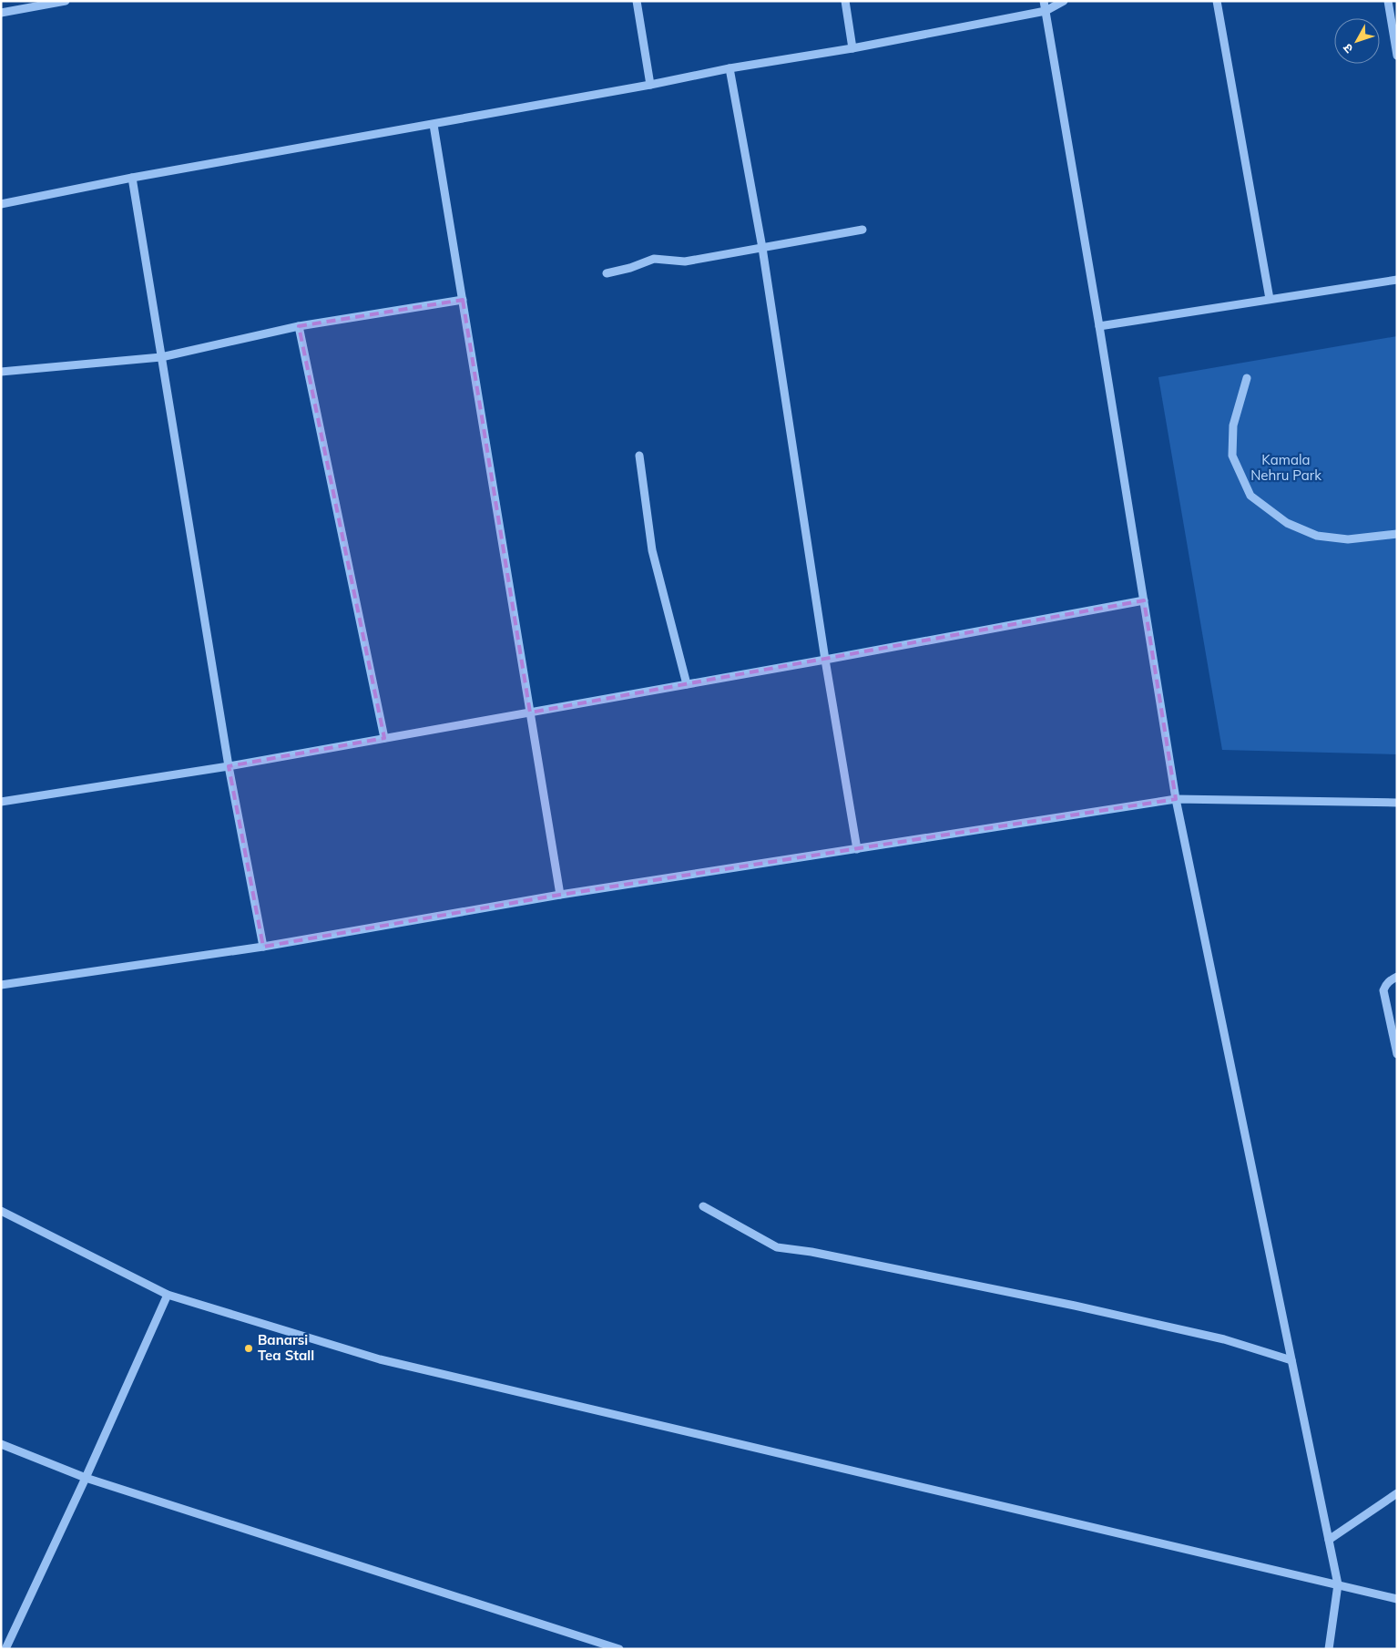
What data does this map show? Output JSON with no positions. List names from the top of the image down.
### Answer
{
  "parks": ["Kamala Nehru Park"],
  "places": ["Banarsi Tea Stall"],
  "north": "bottom left"
}
